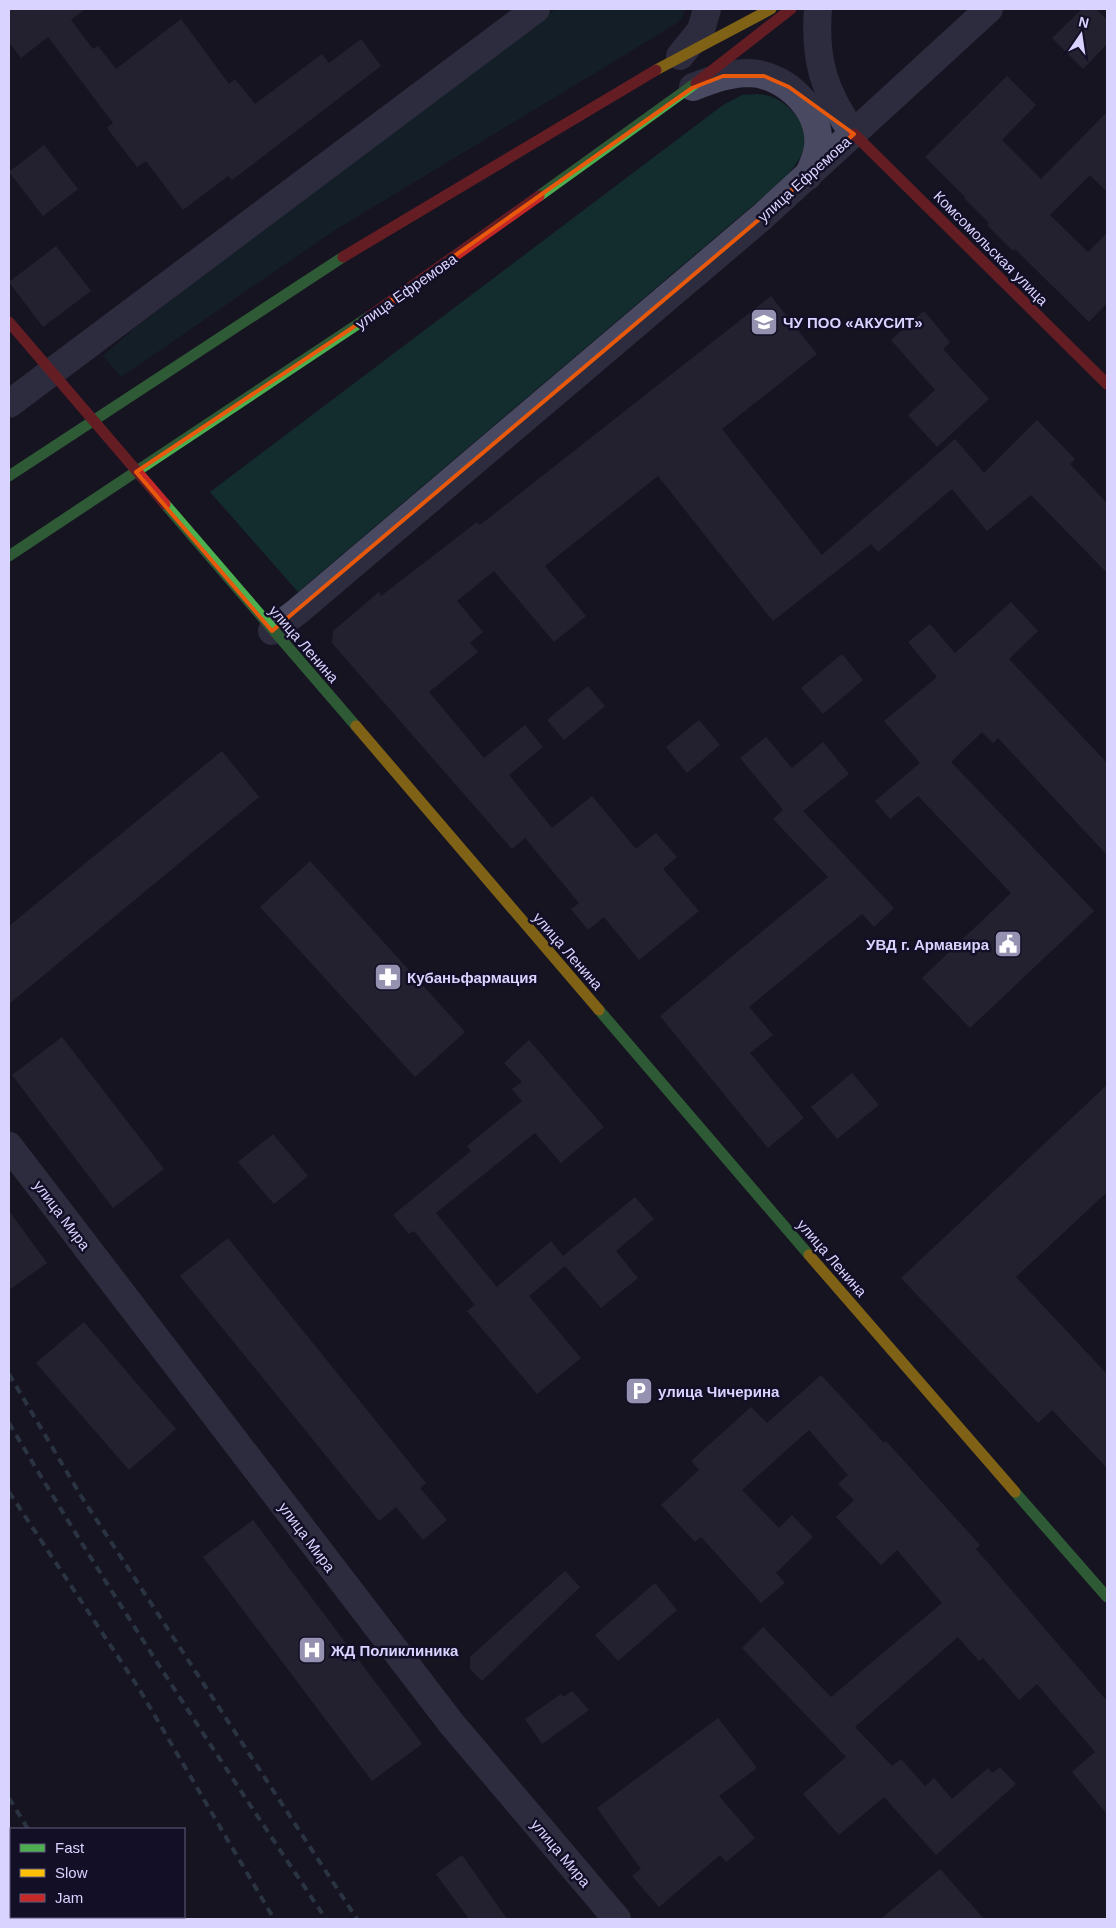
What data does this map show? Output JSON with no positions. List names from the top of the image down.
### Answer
{
  "streets": {
    "street": [
      "улица Ефремова",
      "Комсомольская улица",
      "улица Ленина",
      "улица Мира"
    ]
  },
  "crossings": [
    ["улица Ефремова", "Комсомольская улица"],
    ["улица Ефремова", "улица Ленина"]
  ],
  "places": {
    "school or university": ["ЧУ ПОО «АКУСИТ»"],
    "public building": ["УВД г. Армавира"],
    "pharmacy": ["Кубаньфармация"],
    "parking": ["улица Чичерина"],
    "hospital": ["ЖД Поликлиника"]
  },
  "legend": ["Fast", "Slow", "Jam"],
  "north": "top"
}
